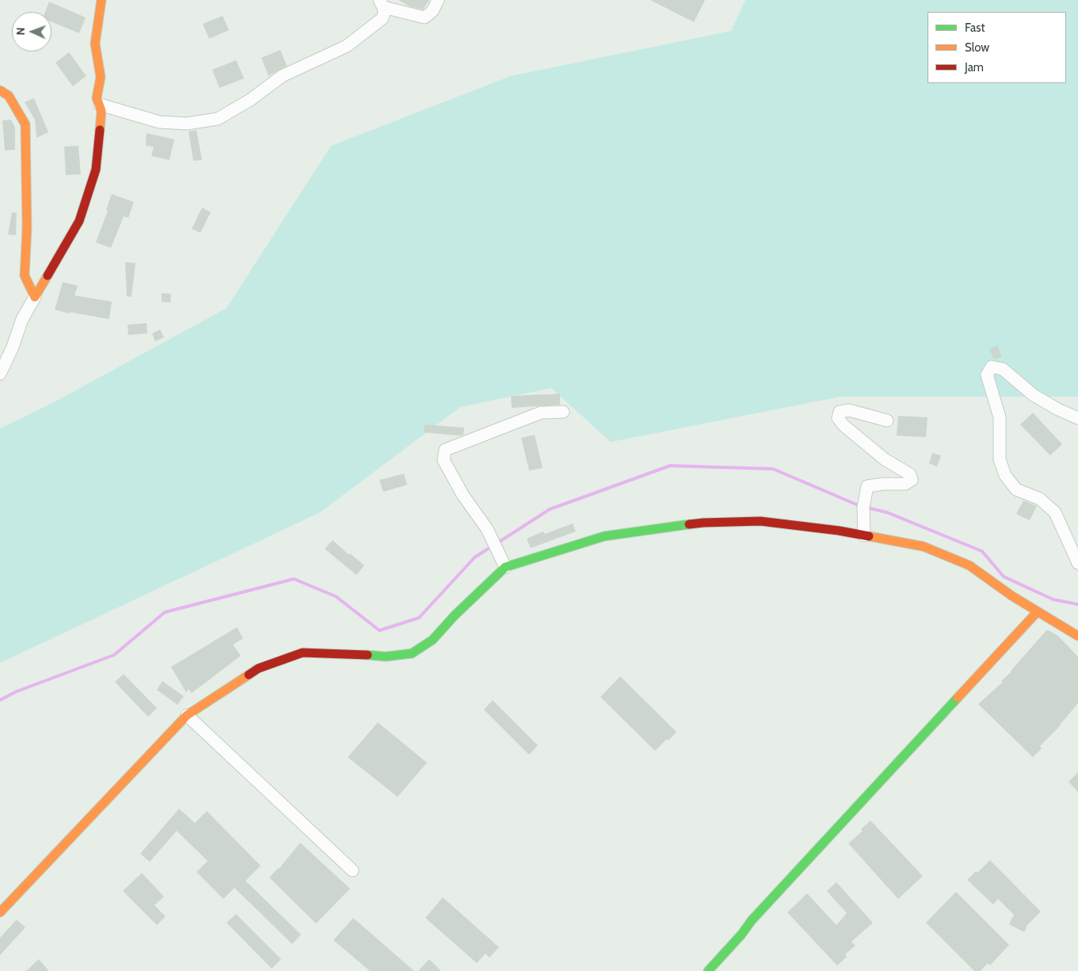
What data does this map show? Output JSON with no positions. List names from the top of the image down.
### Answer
{
  "legend": ["Fast", "Slow", "Jam"],
  "north": "left"
}
